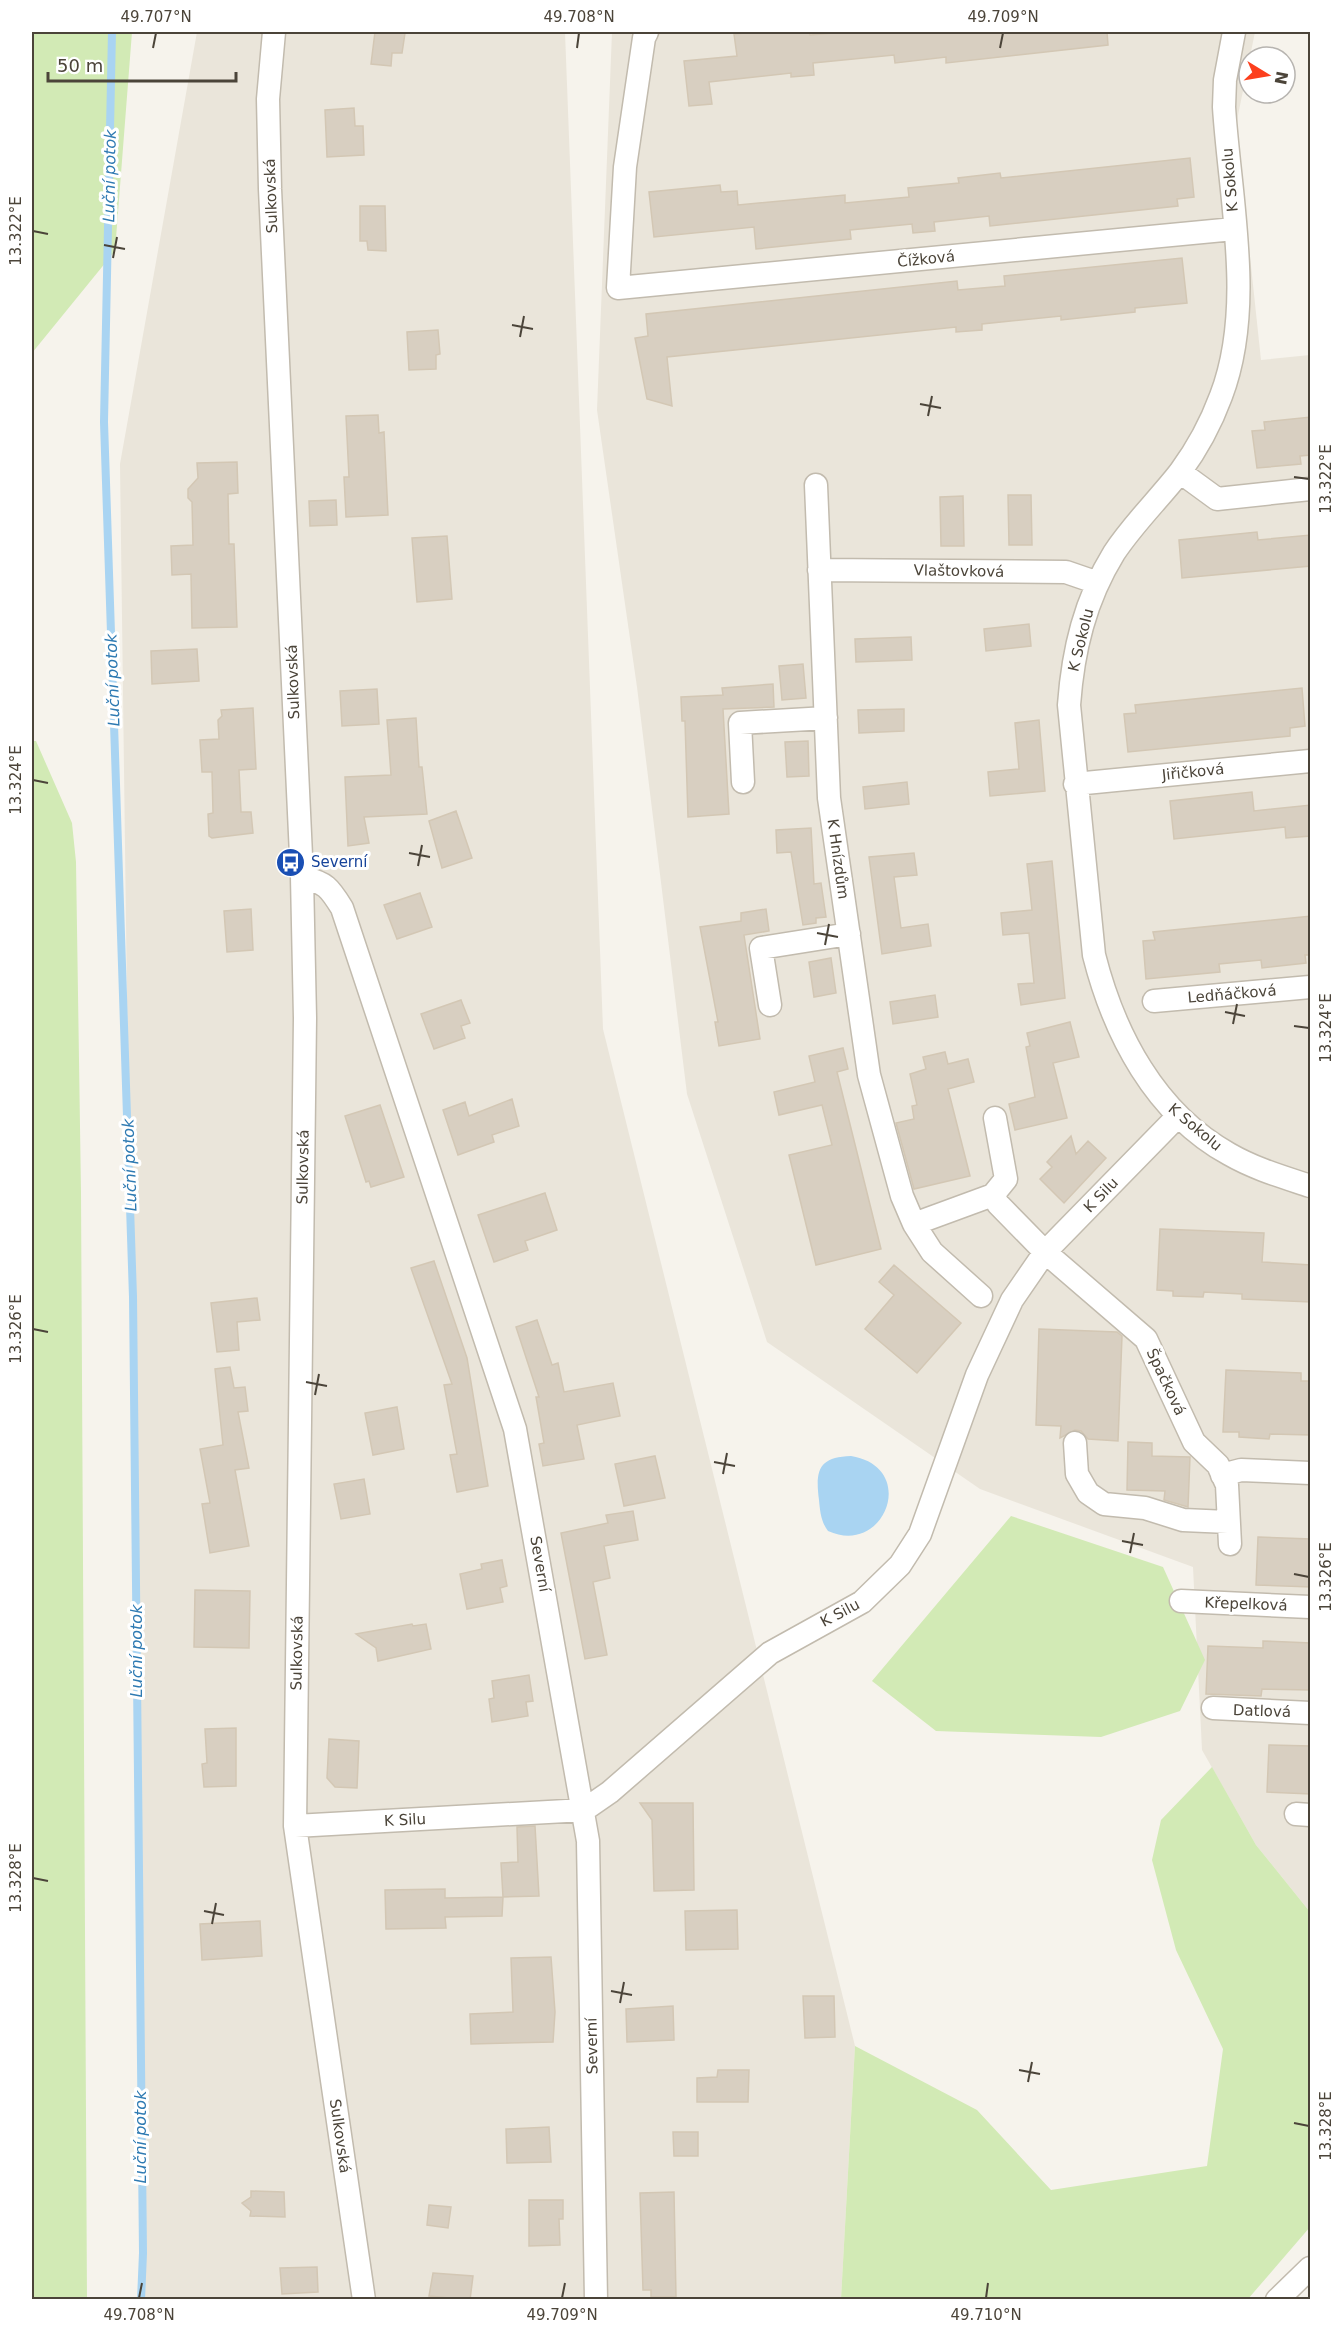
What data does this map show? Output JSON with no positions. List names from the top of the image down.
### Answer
{
  "streets": {
    "street": [
      "K Sokolu",
      "Sulkovská",
      "Čížková",
      "Vlaštovková",
      "Jiřičková",
      "K Hnízdům",
      "Ledňáčková",
      "K Silu",
      "Špačková",
      "Severní",
      "Křepelková",
      "Datlová"
    ]
  },
  "crossings": [
    ["K Sokolu", "Čížková"],
    ["K Sokolu", "Vlaštovková"],
    ["K Sokolu", "Jiřičková"],
    ["K Sokolu", "K Silu"],
    ["Sulkovská", "K Silu"],
    ["Sulkovská", "Severní"],
    ["Vlaštovková", "K Hnízdům"],
    ["K Silu", "Špačková"],
    ["K Silu", "Severní"]
  ],
  "water": ["Luční potok"],
  "places": {
    "bus stop": ["Severní"]
  },
  "scale_bar": "50 m",
  "north": "right",
  "coordinates": [
    "49.707°N",
    "49.708°N",
    "49.709°N",
    "13.322°E",
    "13.324°E",
    "13.326°E",
    "13.328°E",
    "49.710°N"
  ]
}
